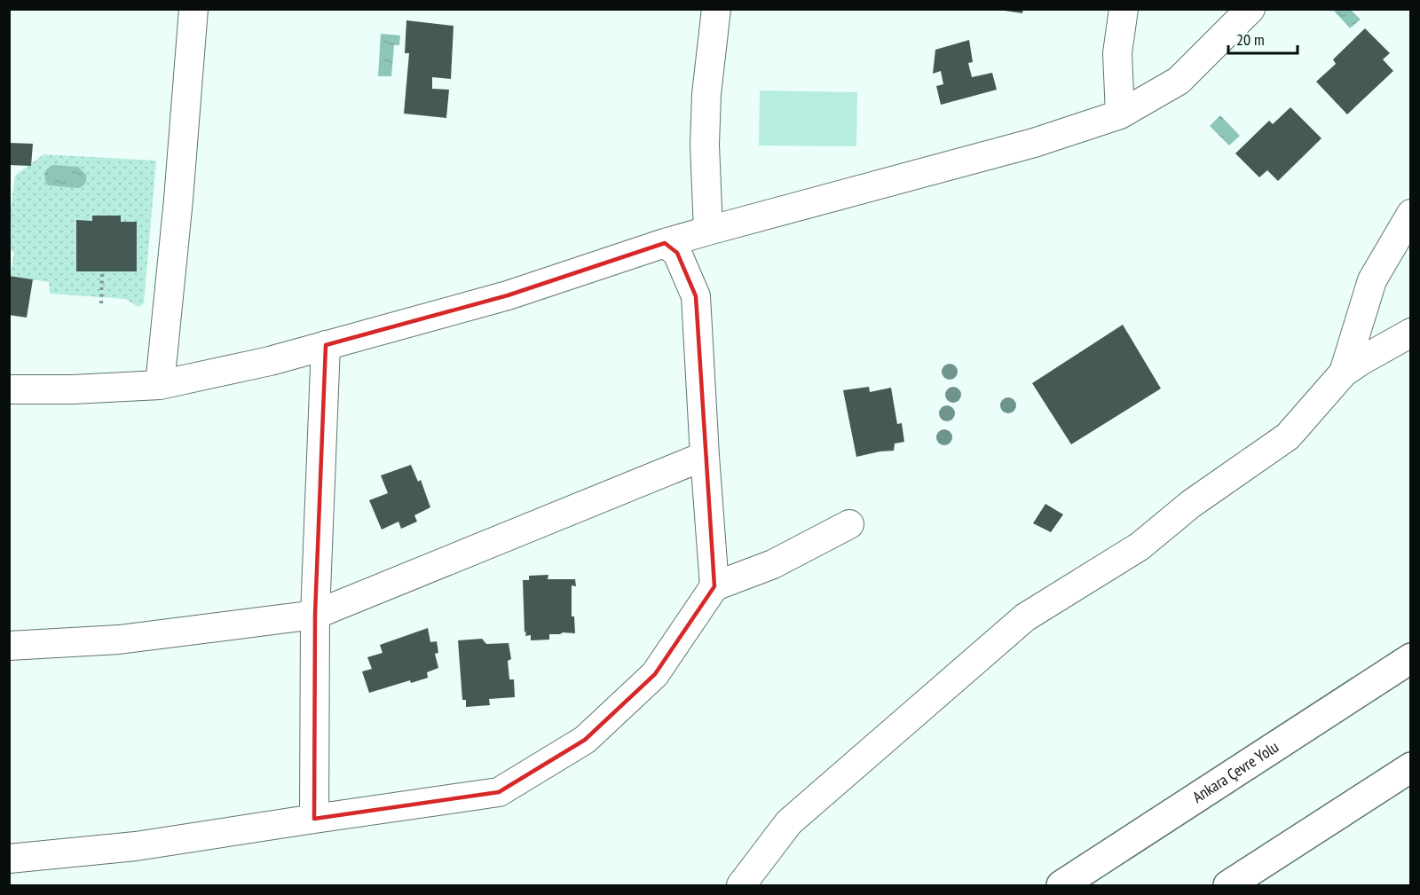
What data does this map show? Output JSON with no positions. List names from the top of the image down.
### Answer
{
  "streets": {
    "highway": ["Ankara Çevre Yolu"]
  },
  "scale_bar": "20 m"
}
